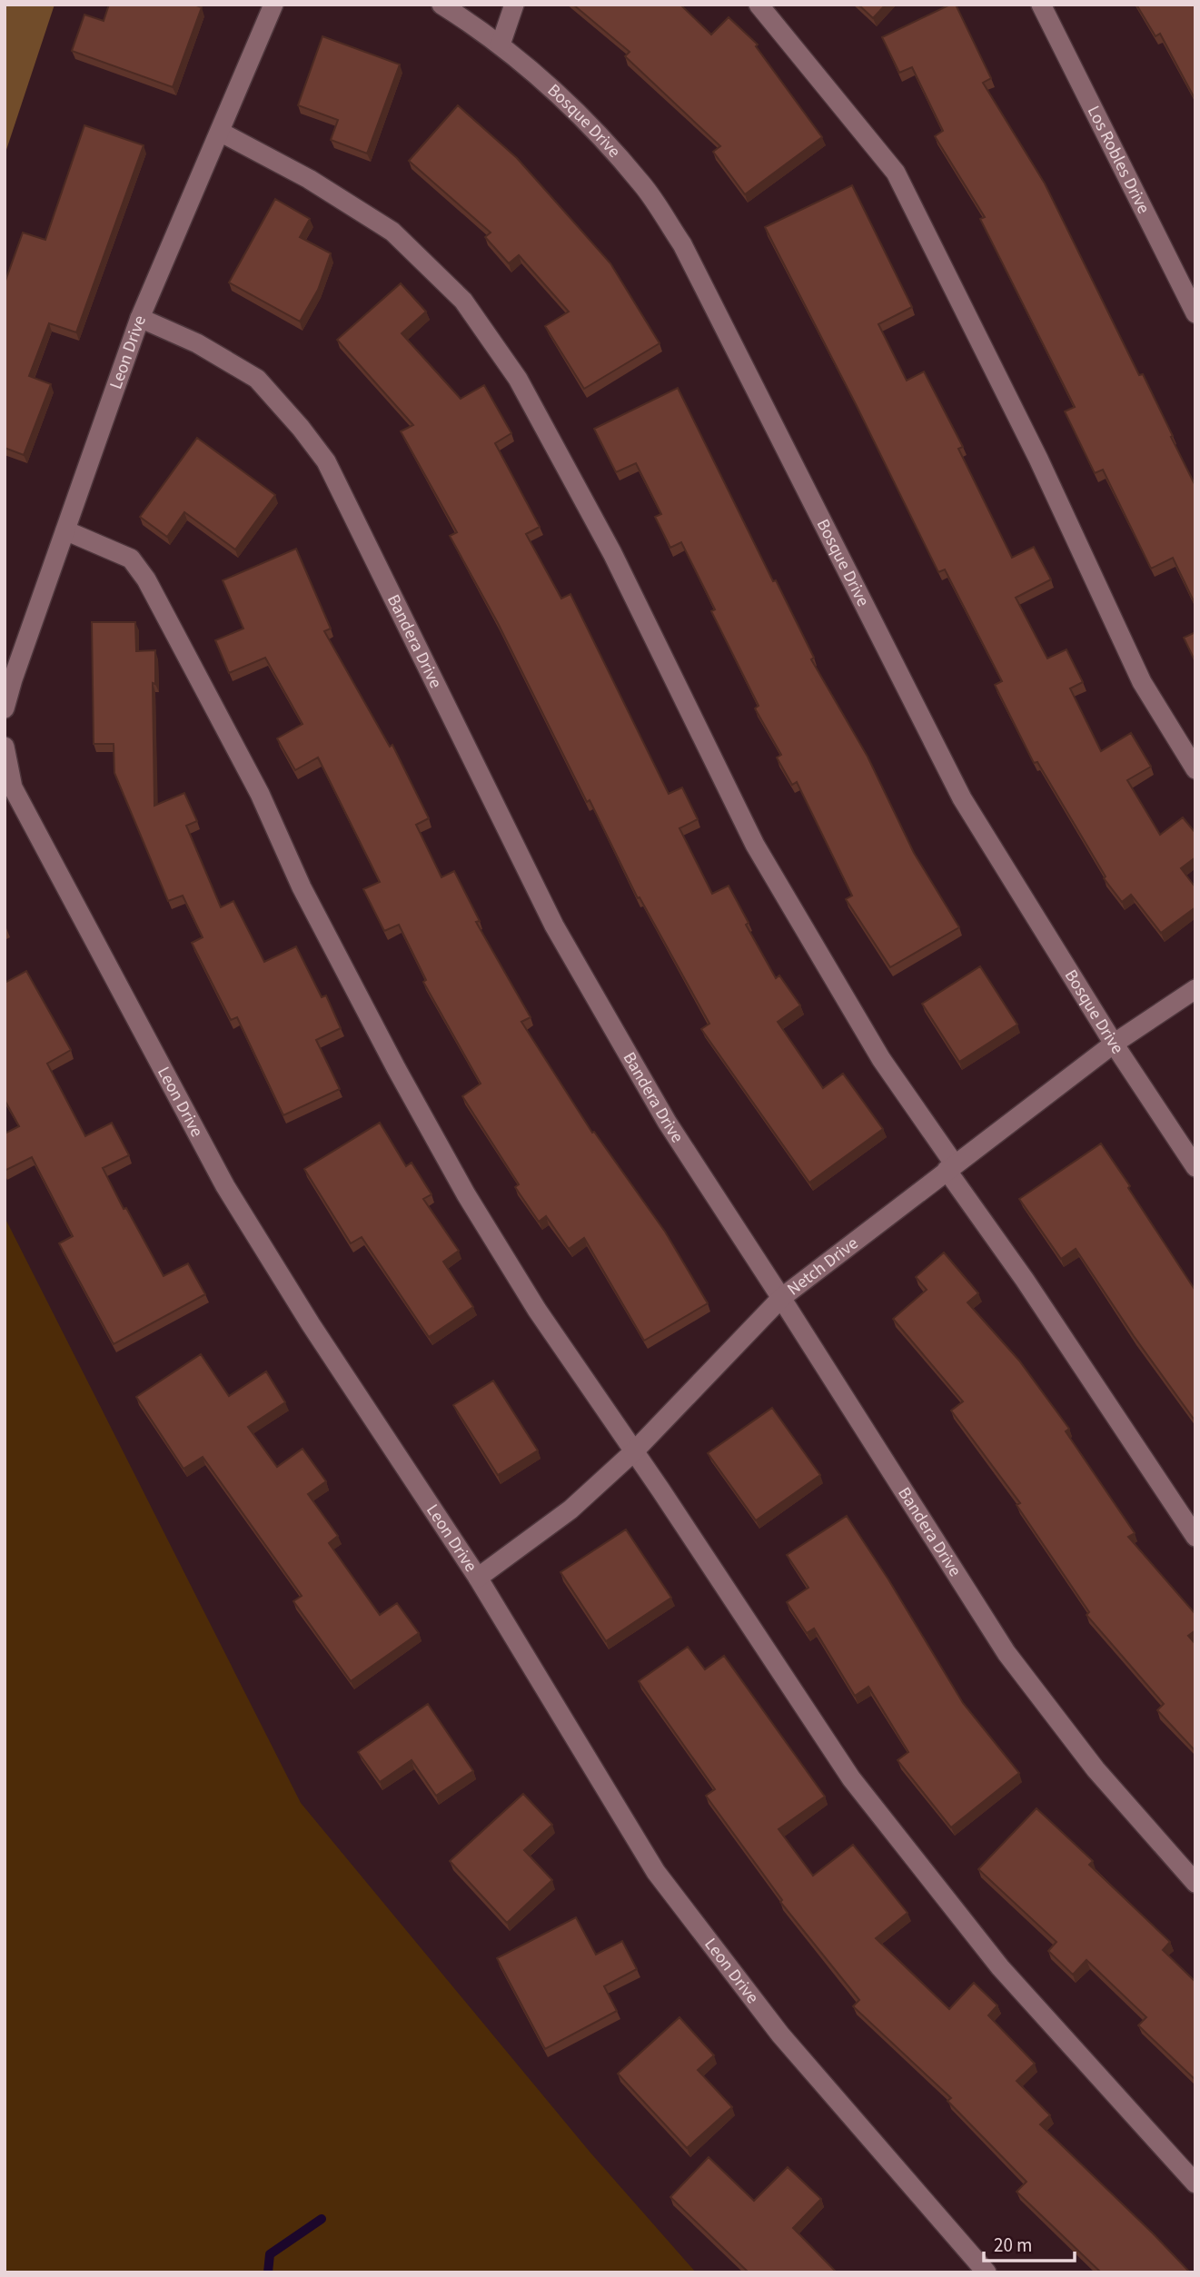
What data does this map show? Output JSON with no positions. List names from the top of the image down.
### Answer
{
  "streets": {
    "street": [
      "Bosque Drive",
      "Los Robles Drive",
      "Leon Drive",
      "Bandera Drive",
      "Netch Drive"
    ]
  },
  "crossings": [
    ["Bosque Drive", "Netch Drive"],
    ["Leon Drive", "Bandera Drive"],
    ["Leon Drive", "Netch Drive"],
    ["Bandera Drive", "Netch Drive"]
  ],
  "scale_bar": "20 m"
}
